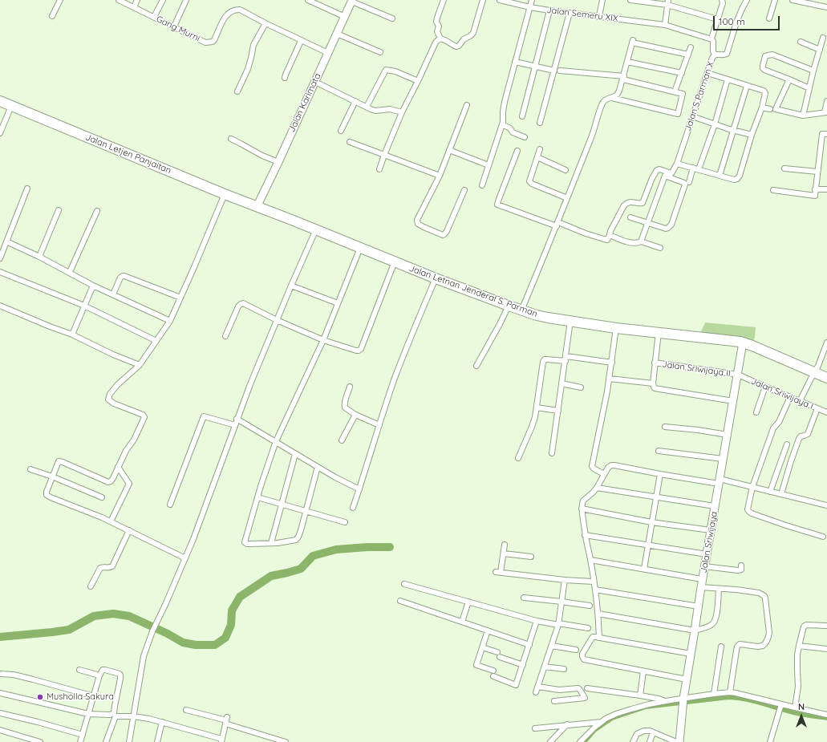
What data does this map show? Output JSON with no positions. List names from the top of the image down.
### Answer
{
  "streets": {
    "highway": ["Jalan Letjen Panjaitan", "Jalan Letnan Jenderal S. Parman"],
    "street": [
      "Jalan Semeru XIX",
      "Gang Murni",
      "Jalan S Parman X",
      "Jalan Karimata",
      "Jalan Sriwijaya II",
      "Jalan Sriwijaya I",
      "Jalan Sriwijaya"
    ]
  },
  "crossings": [
    ["Gang Murni", "Jalan Karimata"],
    ["Jalan Karimata", "Jalan Letjen Panjaitan"],
    ["Jalan Karimata", "Jalan Letnan Jenderal S. Parman"],
    ["Jalan Letjen Panjaitan", "Jalan Letnan Jenderal S. Parman"],
    ["Jalan Letnan Jenderal S. Parman", "Jalan Sriwijaya"],
    ["Jalan Sriwijaya II", "Jalan Sriwijaya I"],
    ["Jalan Sriwijaya II", "Jalan Sriwijaya"],
    ["Jalan Sriwijaya I", "Jalan Sriwijaya"]
  ],
  "places": ["Musholla Sakura"],
  "scale_bar": "100 m",
  "north": "top"
}
